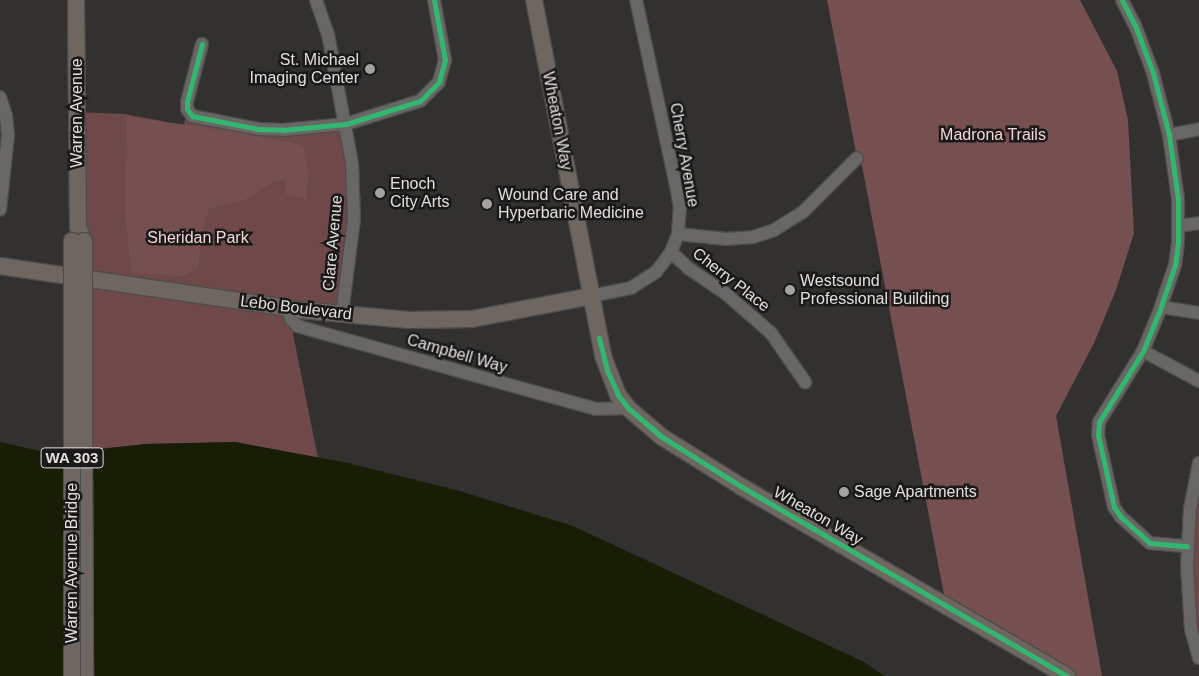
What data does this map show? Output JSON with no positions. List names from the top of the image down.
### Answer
{
  "streets": {
    "main road": [
      "Warren Avenue",
      "Wheaton Way",
      "Lebo Boulevard",
      "WA 303",
      "Warren Avenue Bridge"
    ],
    "street": [
      "Cherry Avenue",
      "Clare Avenue",
      "Cherry Place",
      "Campbell Way"
    ]
  },
  "crossings": [
    ["Warren Avenue", "Warren Avenue Bridge"],
    ["Wheaton Way", "Cherry Avenue"],
    ["Wheaton Way", "Lebo Boulevard"],
    ["Wheaton Way", "Campbell Way"],
    ["Cherry Avenue", "Cherry Place"],
    ["Cherry Avenue", "Lebo Boulevard"],
    ["Clare Avenue", "Lebo Boulevard"],
    ["Lebo Boulevard", "Campbell Way"]
  ],
  "parks": ["Madrona Trails", "Sheridan Park"],
  "places": [
    "St. Michael Imaging Center",
    "Enoch City Arts",
    "Wound Care and Hyperbaric Medicine",
    "Westsound Professional Building",
    "Sage Apartments"
  ]
}
